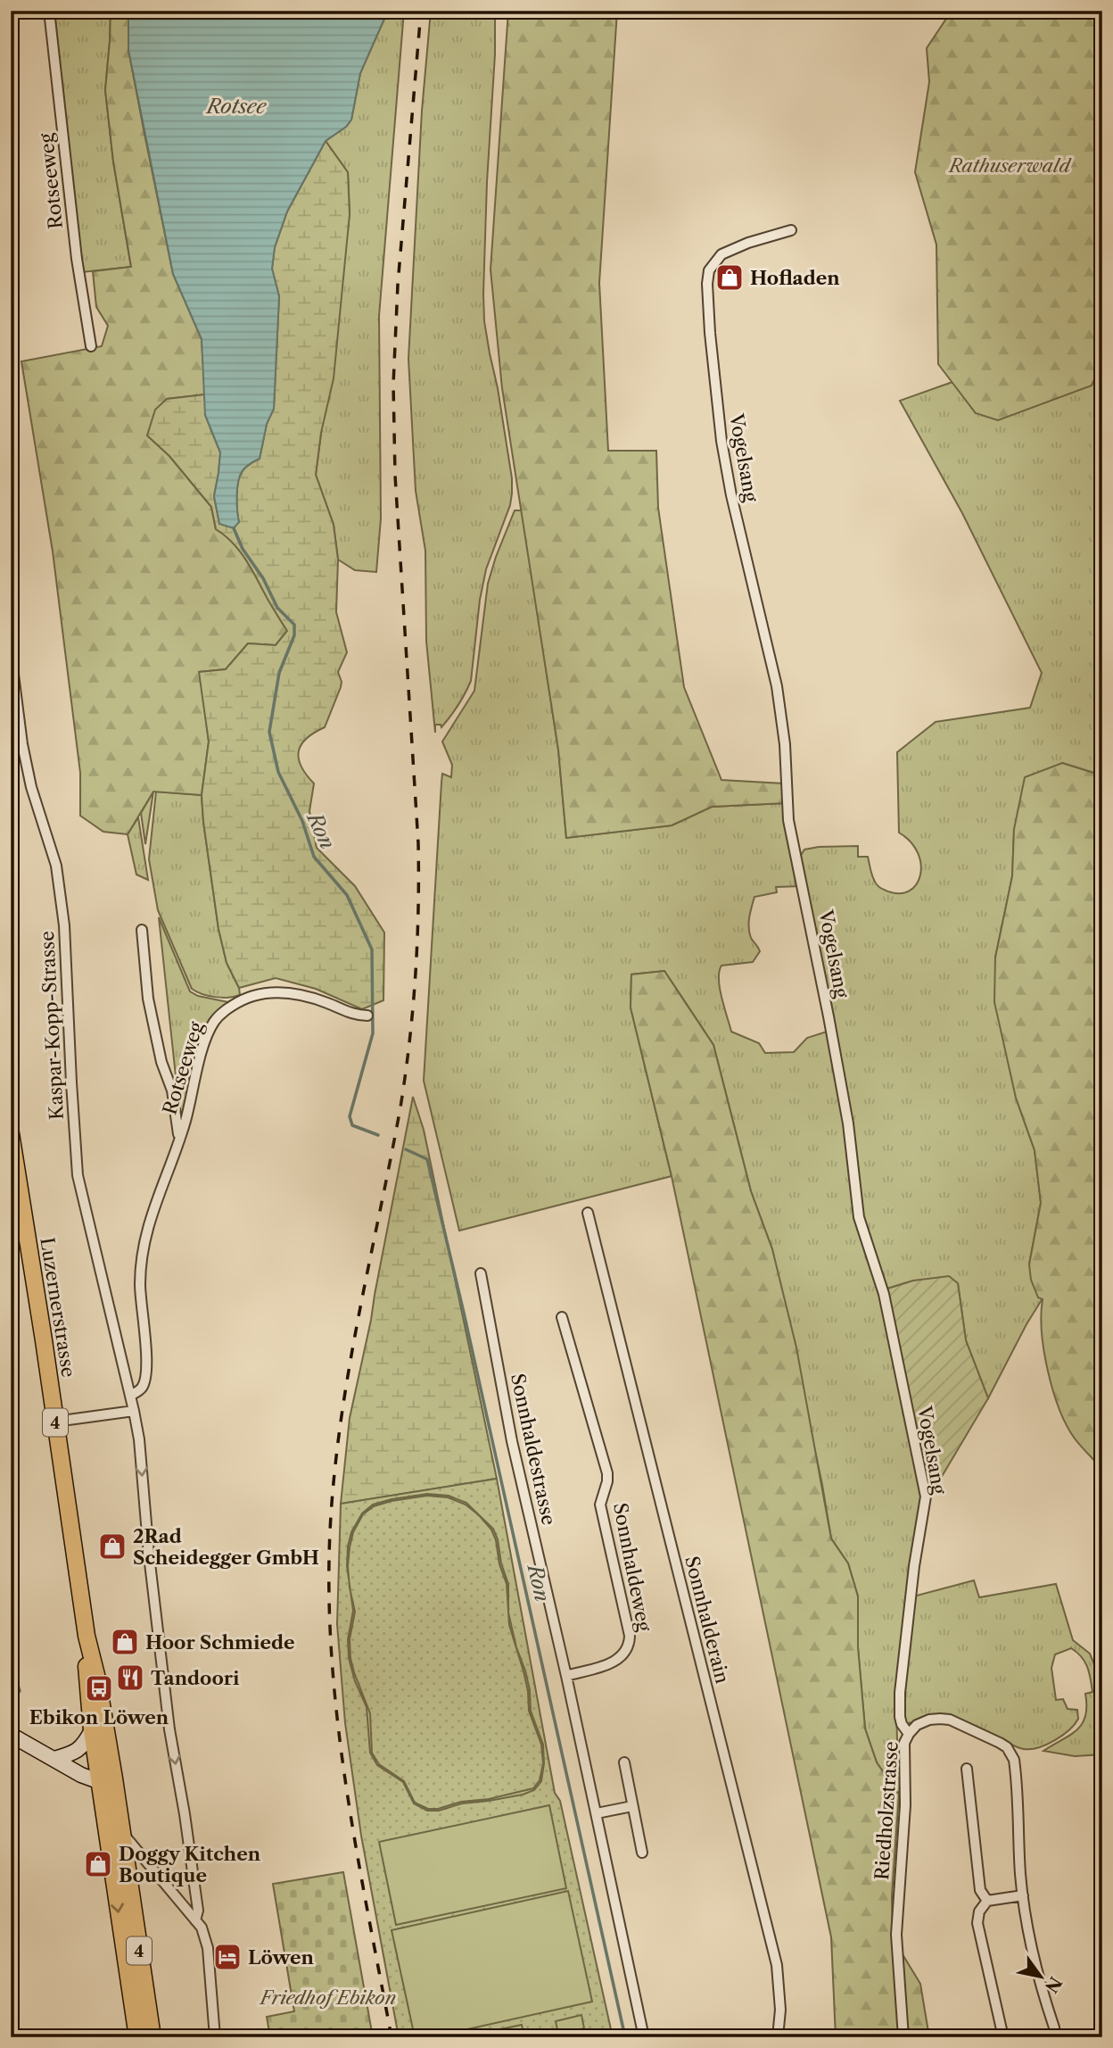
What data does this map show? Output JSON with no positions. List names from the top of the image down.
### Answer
{
  "streets": {
    "main road": ["Luzernerstrasse", "4"],
    "street": [
      "Rotseeweg",
      "Vogelsang",
      "Kaspar-Kopp-Strasse",
      "Sonnhaldestrasse",
      "Sonnhaldeweg",
      "Sonnhalderain",
      "Riedholzstrasse"
    ]
  },
  "crossings": [
    ["Rotseeweg", "Kaspar-Kopp-Strasse"],
    ["Vogelsang", "Riedholzstrasse"],
    ["Luzernerstrasse", "4"],
    ["Sonnhaldestrasse", "Sonnhaldeweg"]
  ],
  "one_way": ["Kaspar-Kopp-Strasse"],
  "water": ["Rotsee", "Ron"],
  "parks": ["Rathuserwald", "Friedhof Ebikon"],
  "places": {
    "shop": [
      "Hofladen",
      "2Rad Scheidegger GmbH",
      "Hoor Schmiede",
      "Doggy Kitchen Boutique"
    ],
    "restaurant": ["Tandoori"],
    "bus stop": ["Ebikon Löwen"],
    "hotel": ["Löwen"]
  },
  "north": "bottom right"
}
